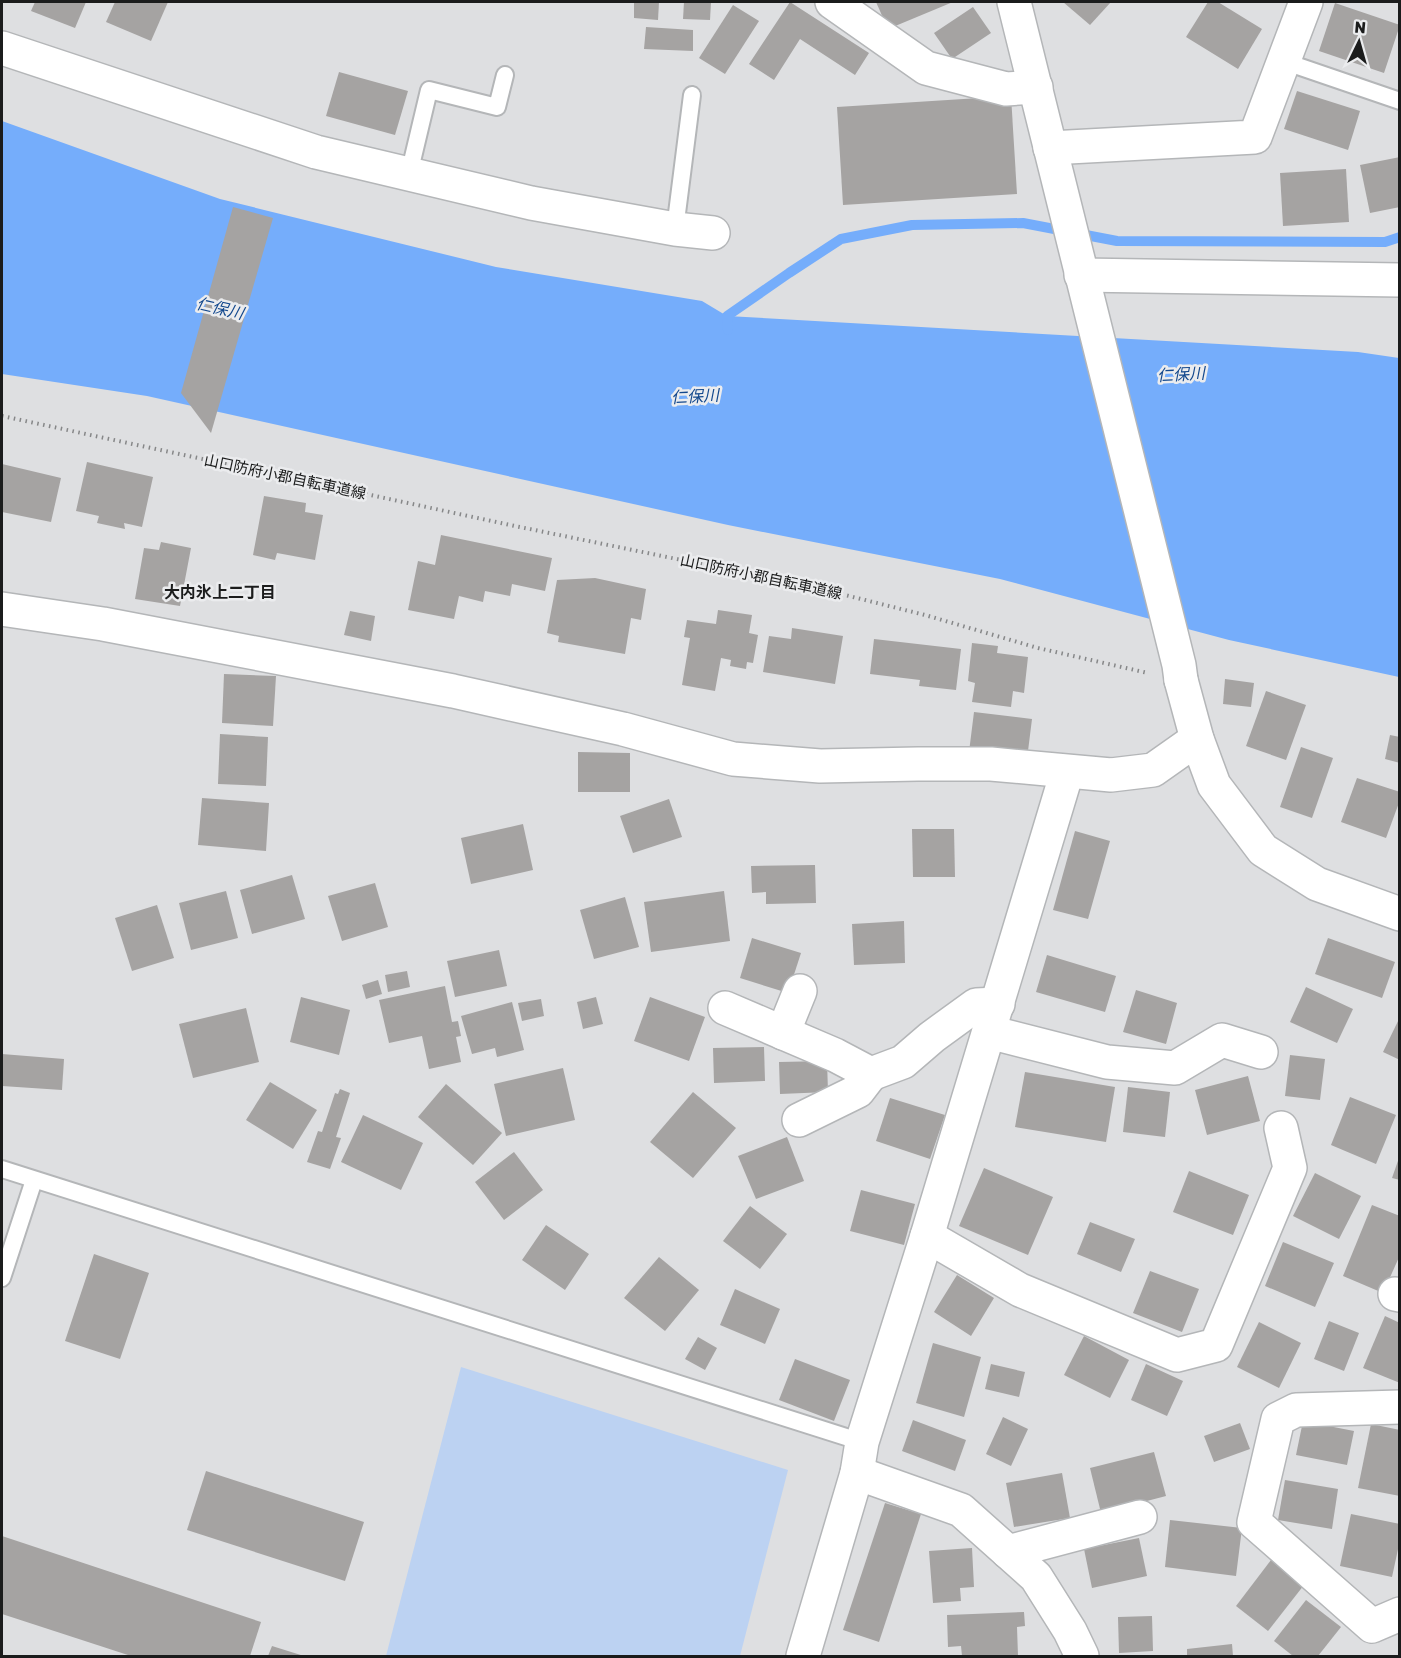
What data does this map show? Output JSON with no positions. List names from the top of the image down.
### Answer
{
  "streets": {
    "path": ["山口防府小郡自転車道線"]
  },
  "districts": ["大内氷上二丁目"],
  "water": ["仁保川"],
  "north": "top"
}
